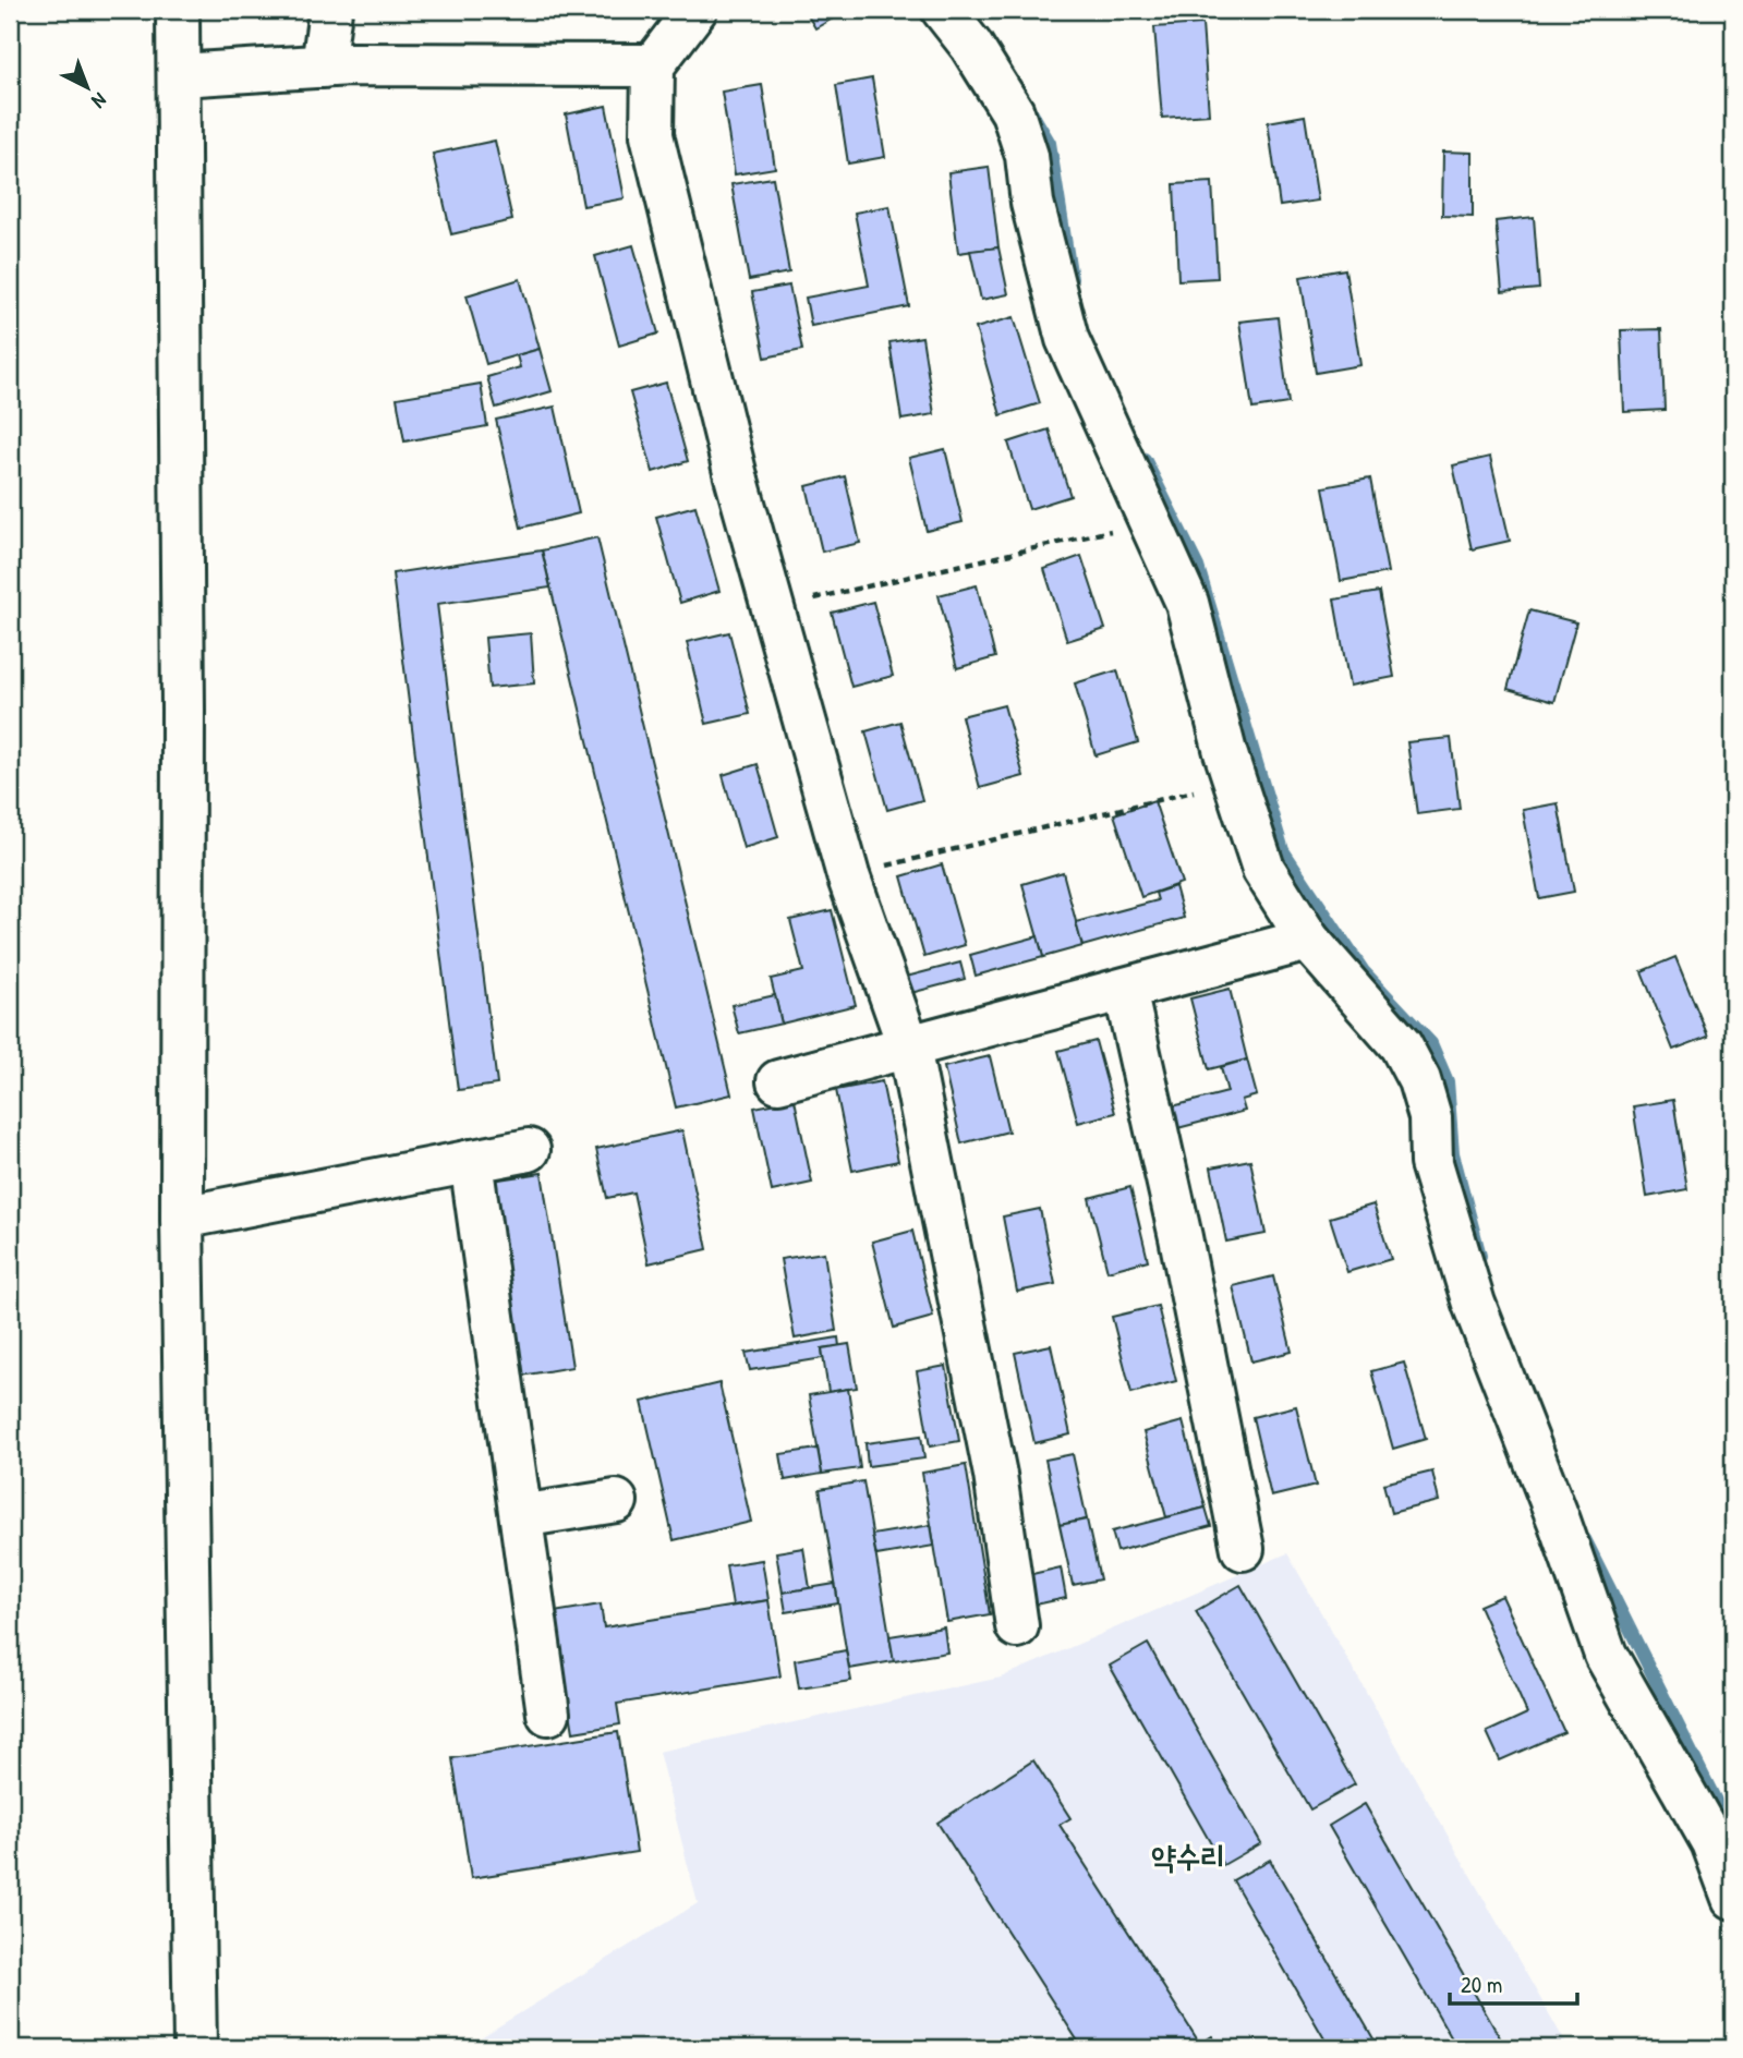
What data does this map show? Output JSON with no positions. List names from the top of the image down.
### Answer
{
  "districts": ["약수리"],
  "scale_bar": "20 m",
  "north": "bottom right"
}
